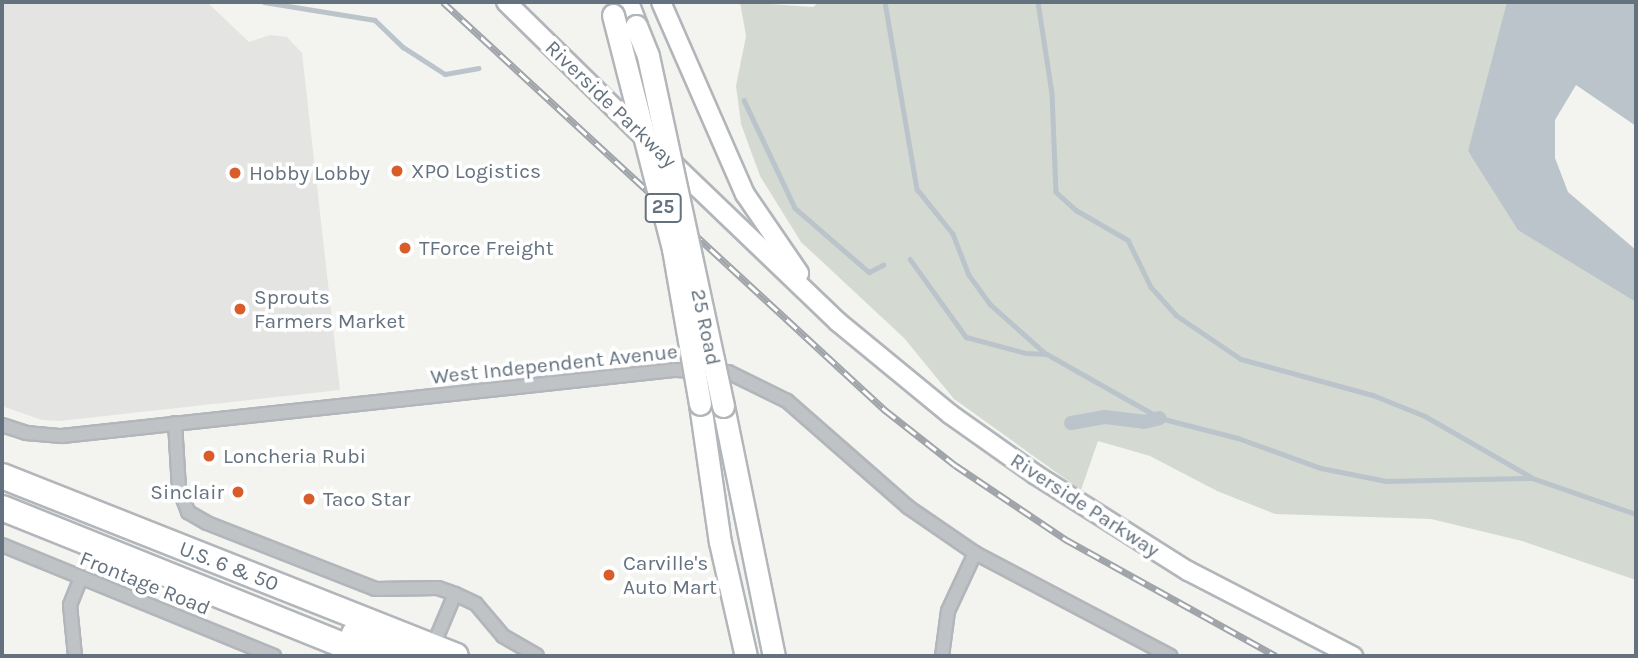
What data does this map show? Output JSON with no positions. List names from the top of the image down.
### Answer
{
  "streets": {
    "highway": ["U.S. 6 & 50"],
    "main road": ["Riverside Parkway", "25", "25 Road"],
    "street": ["West Independent Avenue", "Frontage Road"]
  },
  "places": [
    "XPO Logistics",
    "Hobby Lobby",
    "TForce Freight",
    "Sprouts Farmers Market",
    "Loncheria Rubi",
    "Sinclair",
    "Taco Star",
    "Carville's Auto Mart"
  ]
}
